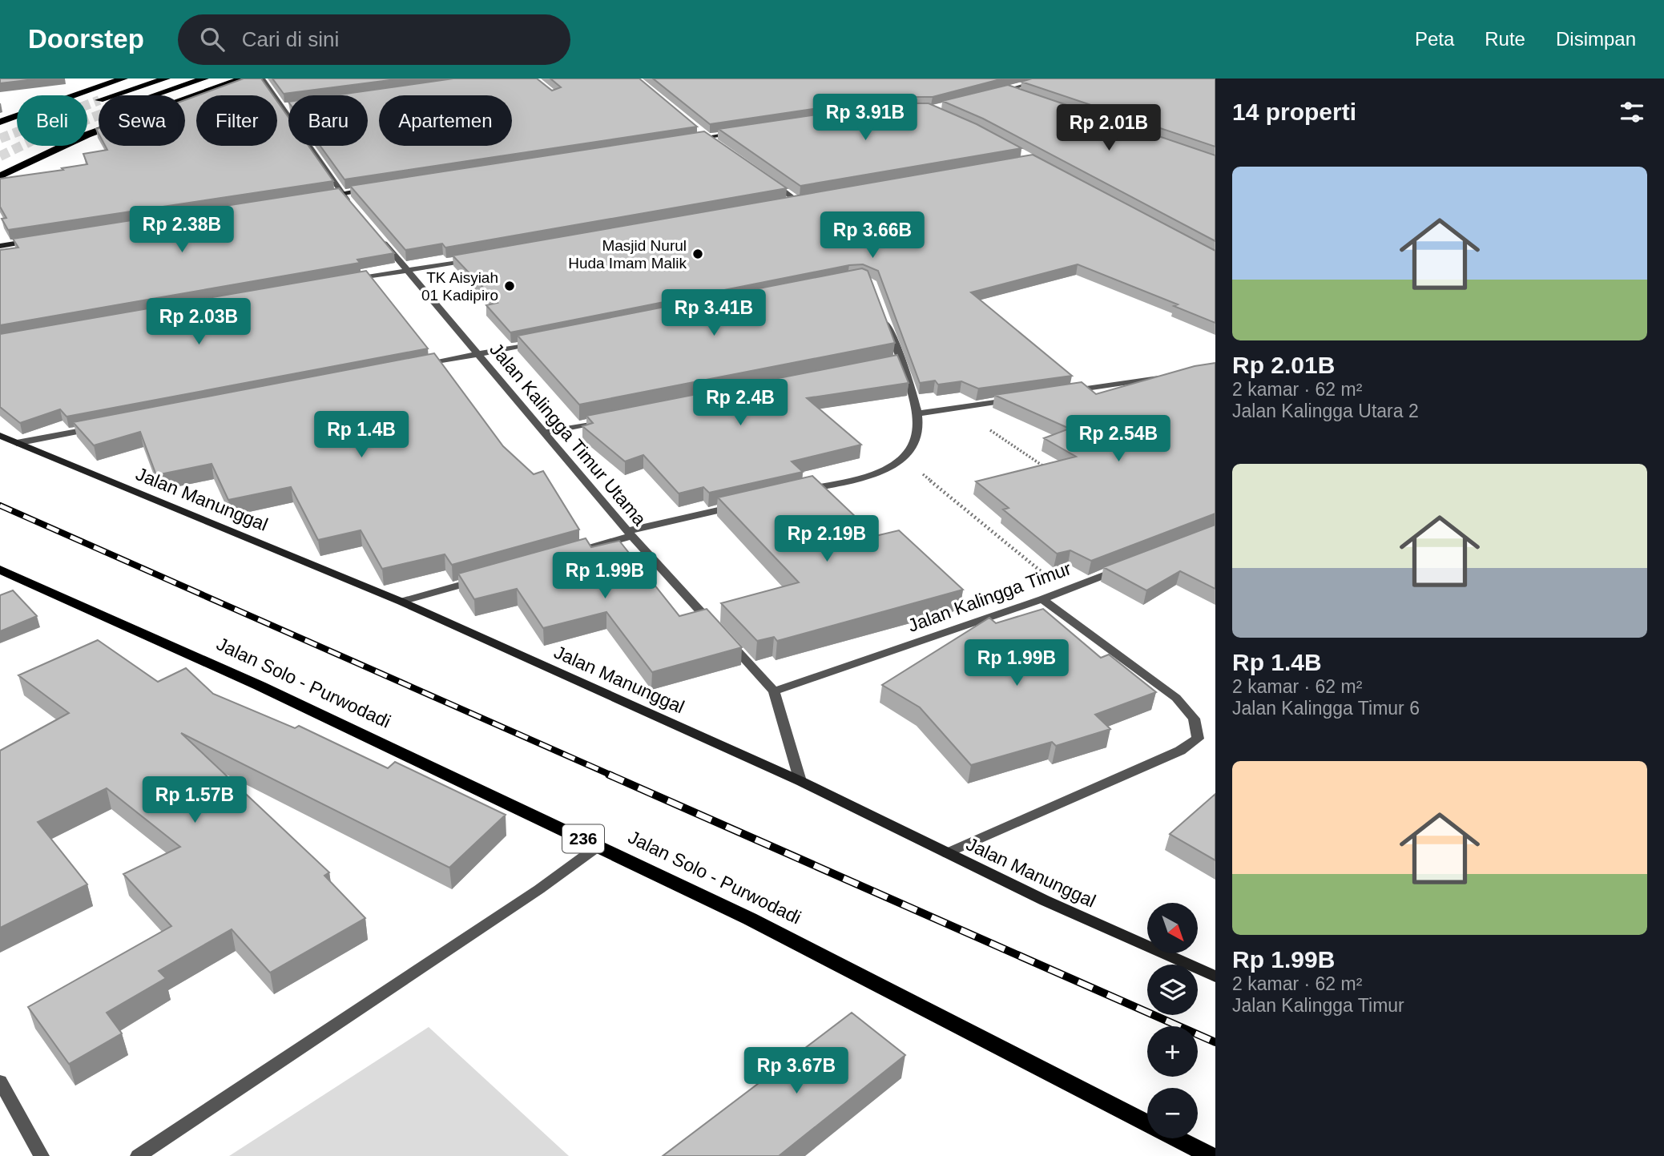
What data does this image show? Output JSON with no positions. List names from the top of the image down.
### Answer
{
  "streets": {
    "main road": ["Jalan Solo - Purwodadi", "236"],
    "street": ["Jalan Kalingga Timur Utama", "Jalan Manunggal", "Jalan Kalingga Timur"]
  },
  "places": ["Masjid Nurul Huda Imam Malik", "TK Aisyiah 01 Kadipiro"],
  "north": "bottom right",
  "page": {
    "header": "Doorstep",
    "search": "Cari di sini",
    "nav": ["Peta", "Rute", "Disimpan"],
    "heading": "14 properti",
    "price": [
      "Rp 3.91B",
      "Rp 2.01B",
      "Rp 2.38B",
      "Rp 3.66B",
      "Rp 3.41B",
      "Rp 2.03B",
      "Rp 2.4B",
      "Rp 1.4B",
      "Rp 2.54B",
      "Rp 2.19B",
      "Rp 1.99B",
      "Rp 1.99B",
      "Rp 1.57B",
      "Rp 3.67B"
    ],
    "chip": [
      "Beli",
      "Sewa",
      "Filter",
      "Baru",
      "Apartemen"
    ],
    "list": [
      {
        "name": "Rp 2.01B",
        "note": "2 kamar · 62 m² · Jalan Kalingga Utara 2"
      },
      {
        "name": "Rp 1.4B",
        "note": "2 kamar · 62 m² · Jalan Kalingga Timur 6"
      },
      {
        "name": "Rp 1.99B",
        "note": "2 kamar · 62 m² · Jalan Kalingga Timur"
      }
    ],
    "map_buttons": ["+", "−"]
  }
}
